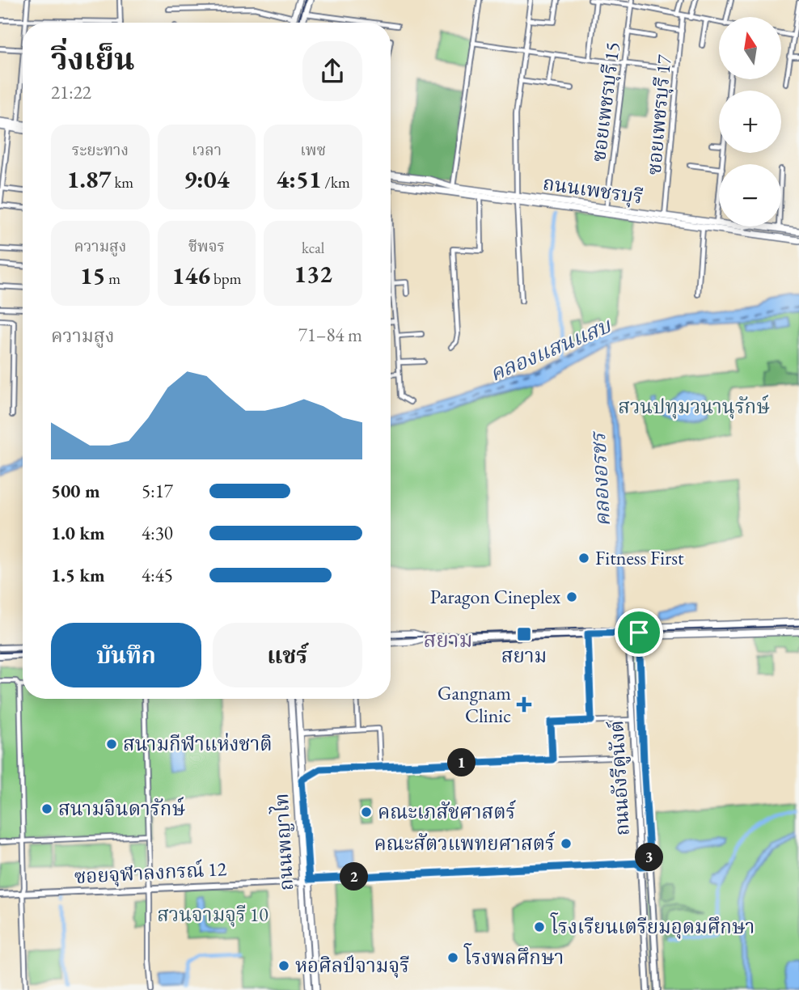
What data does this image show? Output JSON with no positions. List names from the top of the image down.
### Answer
{
  "streets": {
    "main road": [
      "ถนนเพชรบุรี",
      "ถนนอังรีดูนังต์",
      "ถนนพญาไท",
      "ซอยจุฬาลงกรณ์ 12"
    ],
    "street": ["ซอยเพชรบุรี 15", "ซอยเพชรบุรี 17"]
  },
  "crossings": [
    ["ซอยเพชรบุรี 15", "ถนนเพชรบุรี"],
    ["ซอยเพชรบุรี 17", "ถนนเพชรบุรี"],
    ["ถนนพญาไท", "ซอยจุฬาลงกรณ์ 12"]
  ],
  "districts": ["สยาม"],
  "water": ["คลองแสนแสบ", "คลองอรชร"],
  "parks": ["สวนปทุมวนานุรักษ์", "สวนจามจุรี 10"],
  "places": {
    "other": [
      "Fitness First",
      "Paragon Cineplex",
      "สนามกีฬาแห่งชาติ",
      "สนามจินดารักษ์",
      "คณะเภสัชศาสตร์",
      "คณะสัตวแพทยศาสตร์",
      "โรงเรียนเตรียมอุดมศึกษา",
      "โรงพลศึกษา",
      "หอศิลป์จามจุรี"
    ],
    "transit": ["สยาม"],
    "health": ["Gangnam Clinic"]
  },
  "north": "top",
  "page": {
    "map_buttons": ["+", "−"],
    "heading": ["วิ่งเย็น", "21:22"],
    "stats": [
      ["ระยะทาง", "1.87 km"],
      ["เวลา", "9:04"],
      ["เพซ", "4:51 /km"],
      ["ความสูง", "15 m"],
      ["ชีพจร", "146 bpm"],
      ["kcal", "132"]
    ],
    "chart": ["ความสูง", "71–84 m"],
    "list": [
      {
        "name": "500 m",
        "note": "5:17"
      },
      {
        "name": "1.0 km",
        "note": "4:30"
      },
      {
        "name": "1.5 km",
        "note": "4:45"
      }
    ],
    "buttons": ["บันทึก", "แชร์"],
    "pins": ["1", "3", "2"]
  }
}
